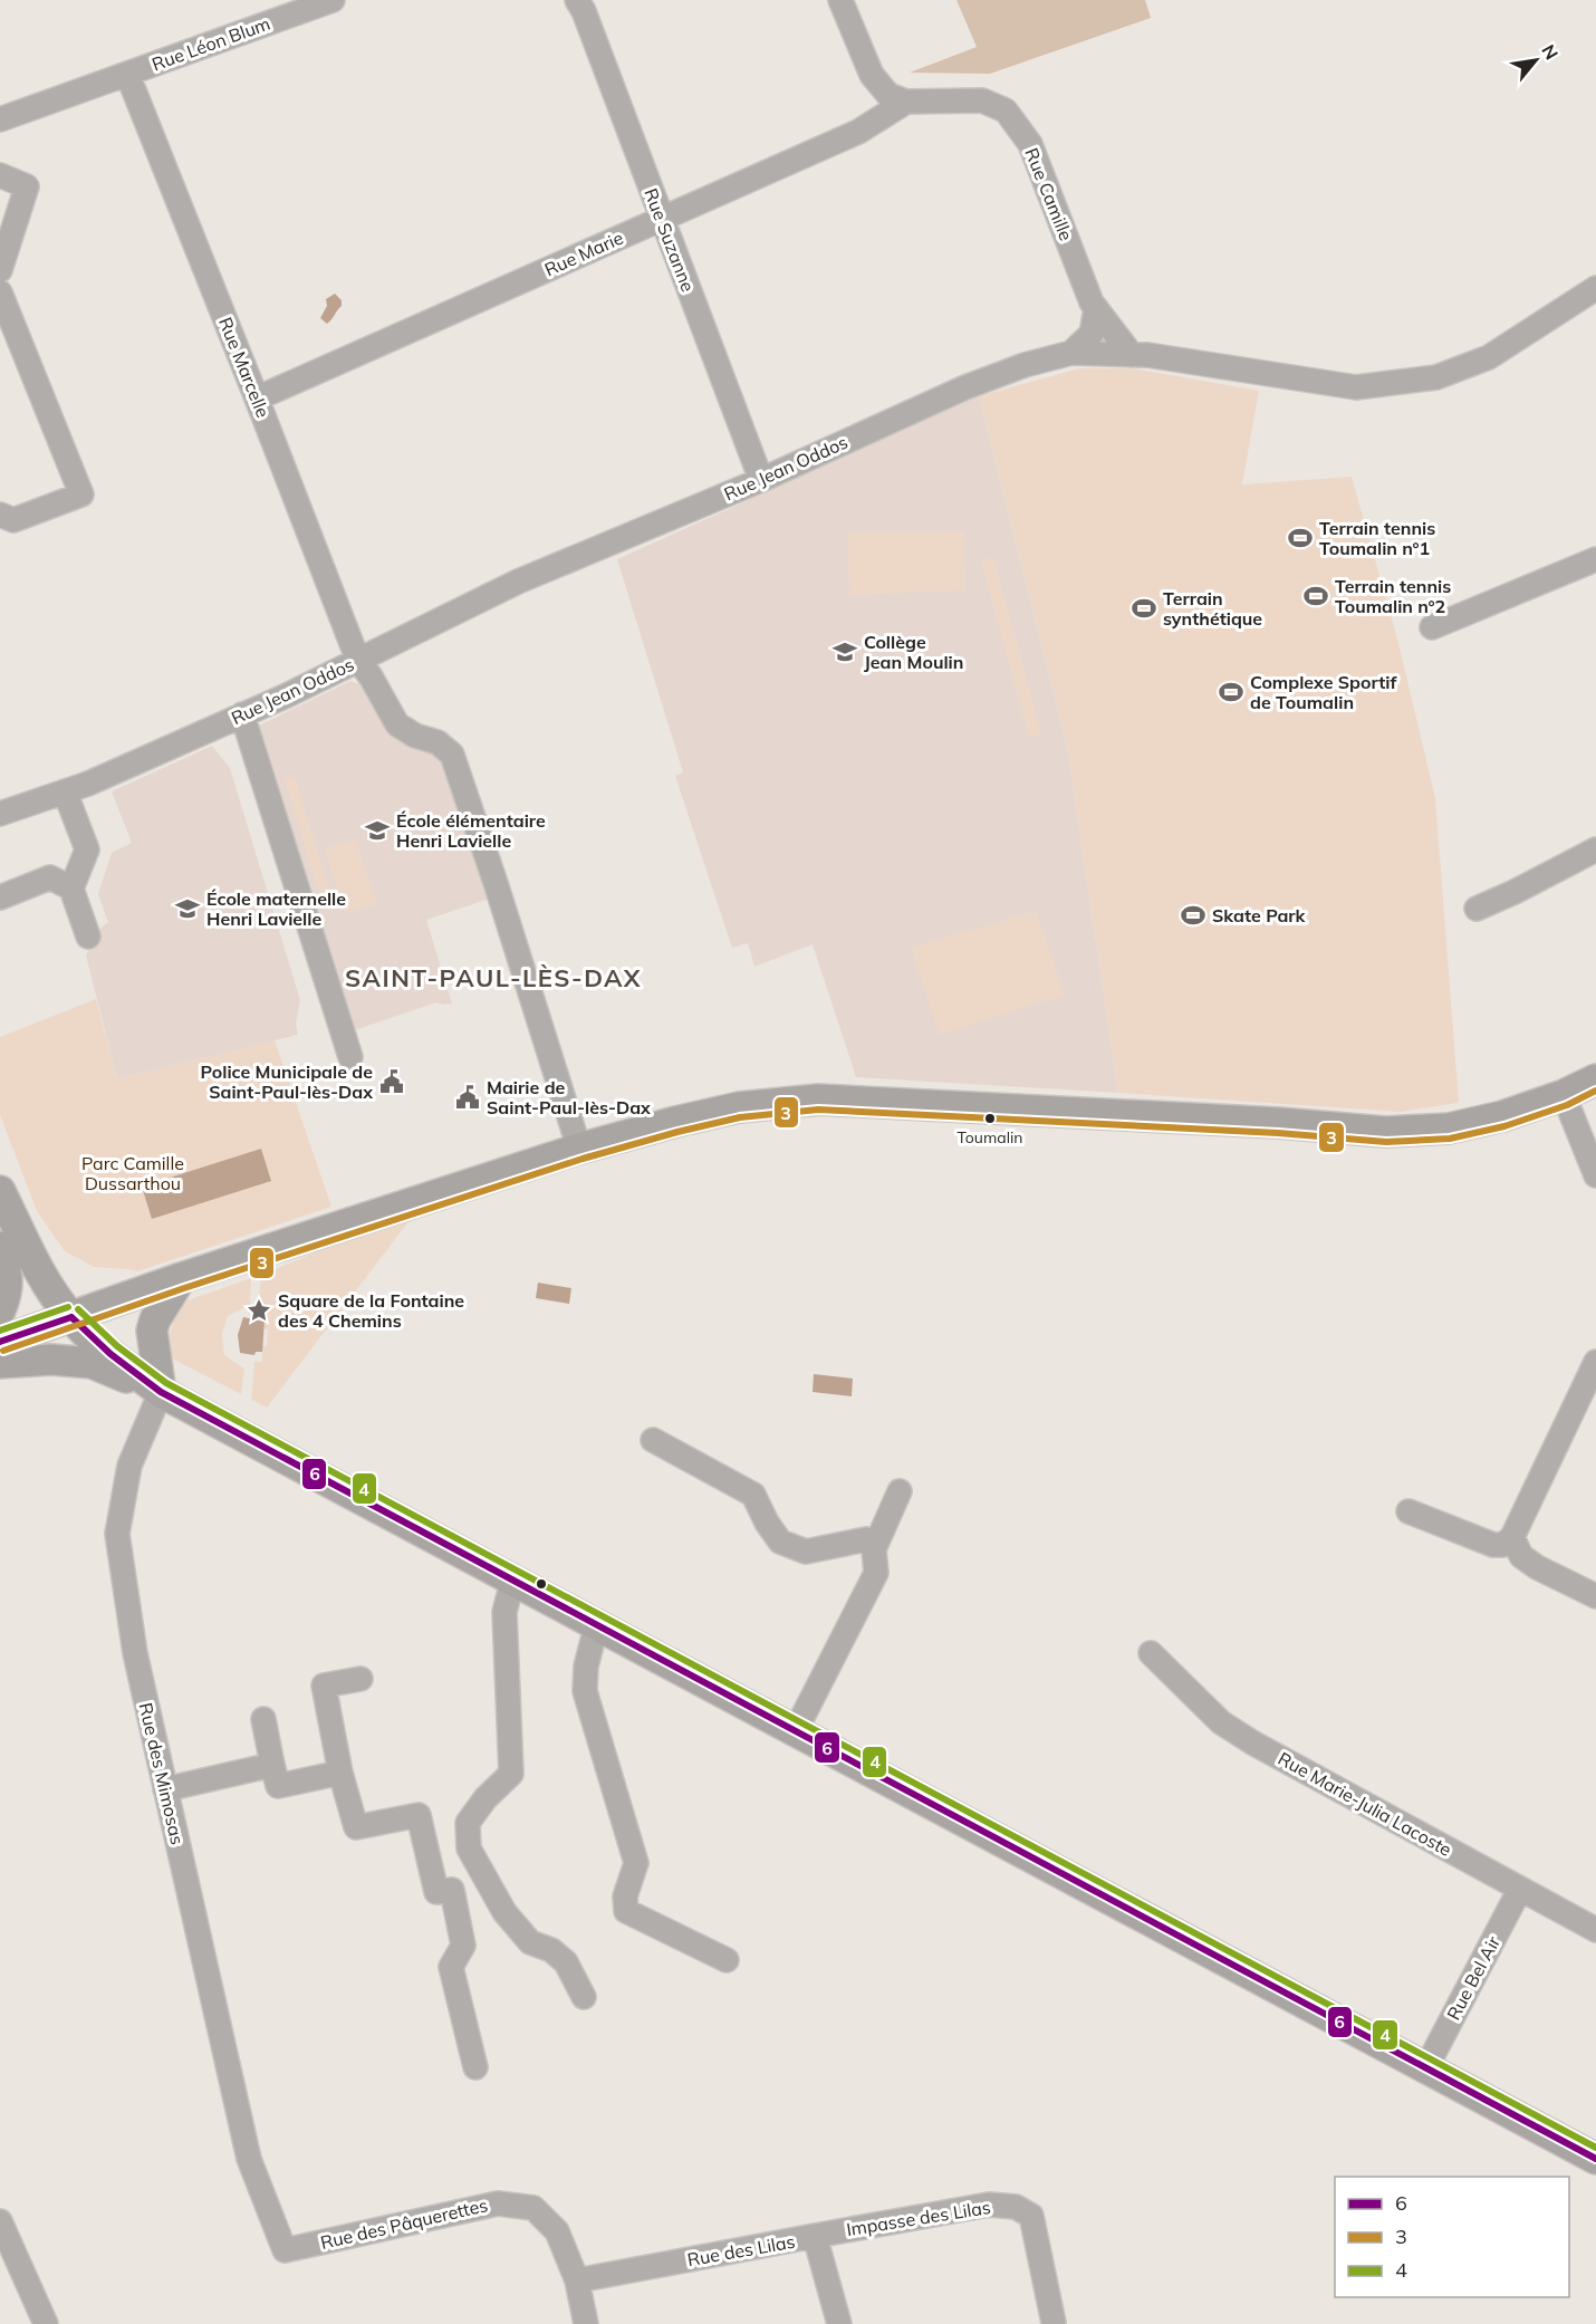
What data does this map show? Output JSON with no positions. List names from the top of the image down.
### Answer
{
  "streets": {
    "street": [
      "Rue Léon Blum",
      "Rue Camille",
      "Rue Suzanne",
      "Rue Marie",
      "Rue Marcelle",
      "Rue Jean Oddos",
      "Rue des Mimosas",
      "Rue Marie-Julia Lacoste",
      "Rue Bel Air",
      "Impasse des Lilas",
      "Rue des Pâquerettes",
      "Rue des Lilas"
    ]
  },
  "crossings": [
    ["Rue Léon Blum", "Rue Marcelle"],
    ["Rue Camille", "Rue Marie"],
    ["Rue Camille", "Rue Jean Oddos"],
    ["Rue Suzanne", "Rue Marie"],
    ["Rue Suzanne", "Rue Jean Oddos"],
    ["Rue Marie", "Rue Marcelle"],
    ["Rue Marcelle", "Rue Jean Oddos"],
    ["Rue des Mimosas", "Rue des Pâquerettes"],
    ["Rue Marie-Julia Lacoste", "Rue Bel Air"],
    ["Impasse des Lilas", "Rue des Lilas"],
    ["Rue des Pâquerettes", "Rue des Lilas"]
  ],
  "districts": ["SAINT-PAUL-LÈS-DAX"],
  "parks": ["Parc Camille Dussarthou"],
  "places": {
    "sports": [
      "Terrain tennis Toumalin n°1",
      "Terrain tennis Toumalin n°2",
      "Terrain synthétique",
      "Complexe Sportif de Toumalin",
      "Skate Park"
    ],
    "school or university": ["Collège Jean Moulin", "École élémentaire Henri Lavielle", "École maternelle Henri Lavielle"],
    "public building": ["Police Municipale de Saint-Paul-lès-Dax", "Mairie de Saint-Paul-lès-Dax"],
    "other": ["Toumalin"],
    "place": ["Square de la Fontaine des 4 Chemins"]
  },
  "lines": ["transit line 3", "transit line 4", "transit line 6"],
  "legend": ["6", "3", "4"],
  "north": "top right"
}
